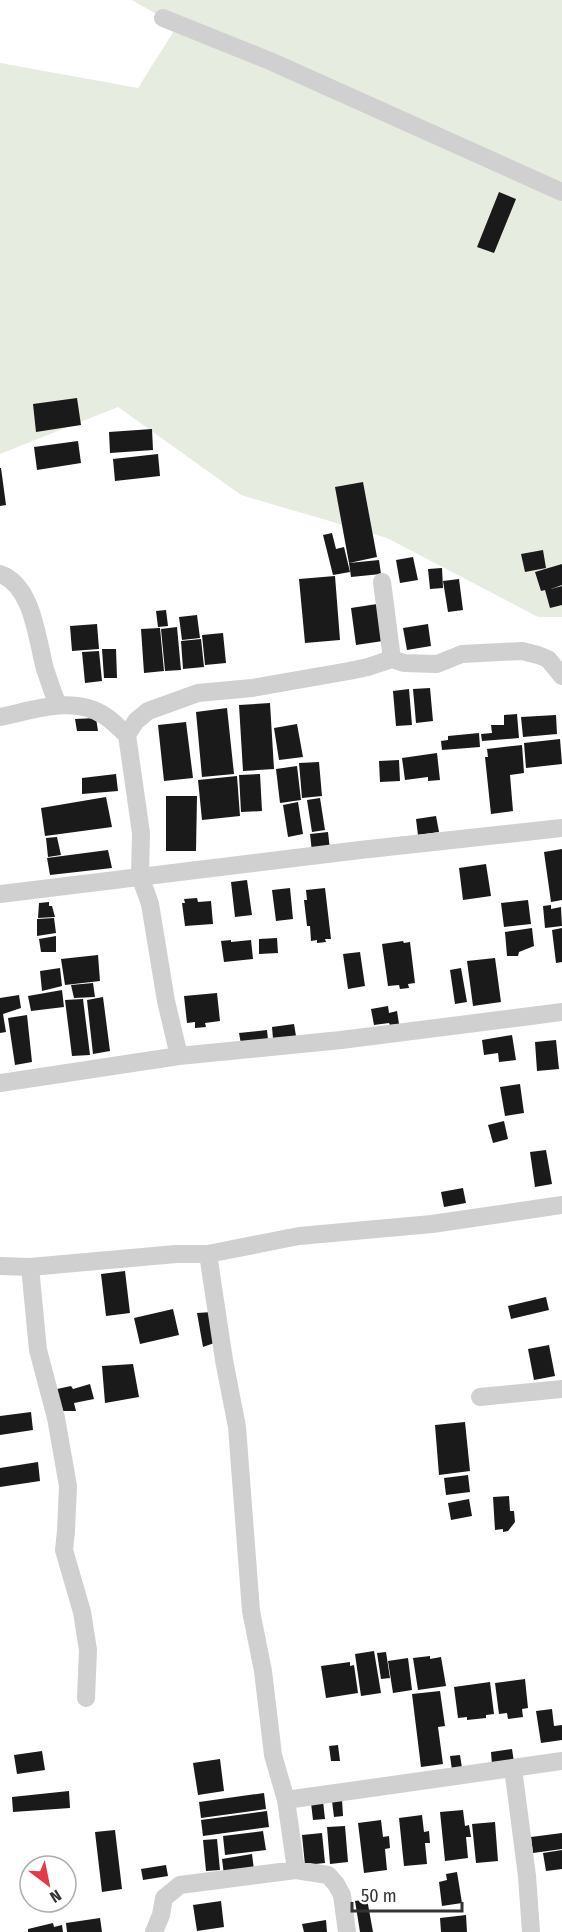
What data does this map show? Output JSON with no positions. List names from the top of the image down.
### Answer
{
  "scale_bar": "50 m",
  "north": "bottom right"
}
